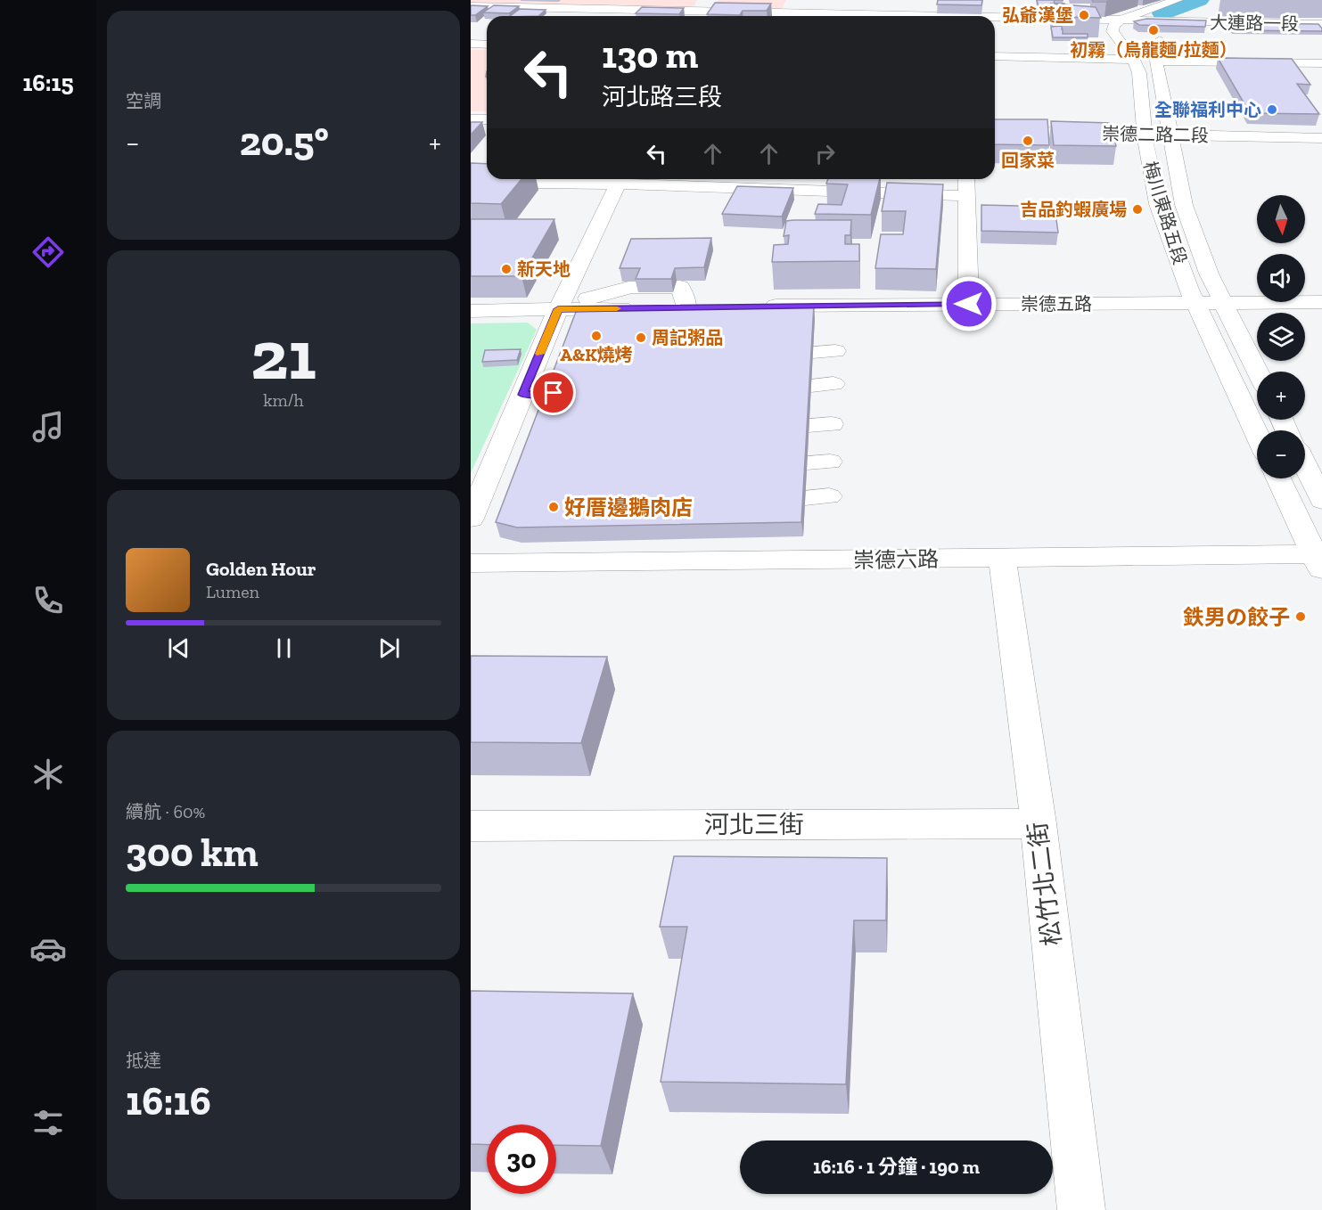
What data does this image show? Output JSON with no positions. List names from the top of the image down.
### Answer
{
  "streets": {
    "street": [
      "大連路一段",
      "崇德二路二段",
      "梅川東路五段",
      "崇德五路",
      "崇德六路",
      "河北三街",
      "松竹北二街"
    ]
  },
  "crossings": [
    ["大連路一段", "梅川東路五段"],
    ["崇德二路二段", "梅川東路五段"],
    ["梅川東路五段", "崇德五路"],
    ["崇德六路", "松竹北二街"],
    ["河北三街", "松竹北二街"]
  ],
  "places": [
    "弘爺漢堡",
    "初霧（烏龍麵/拉麵）",
    "全聯福利中心",
    "回家菜",
    "吉品釣蝦廣場",
    "新天地",
    "A&K燒烤",
    "周記粥品",
    "好厝邊鵝肉店",
    "鉄男の餃子"
  ],
  "north": "bottom",
  "page": {
    "tabs": "16:15",
    "tile": [
      "空調",
      ["21", "km/h"],
      ["續航 · 60%", "300 km"],
      ["抵達", "16:16"]
    ],
    "turn": ["130 m", "河北路三段"],
    "heat": ["−", "20.5°", "+"],
    "map_buttons": ["+", "−"],
    "song": ["Golden Hour", "Lumen"],
    "limit": "30",
    "trip": "16:16 · 1 分鐘 · 190 m"
  }
}
